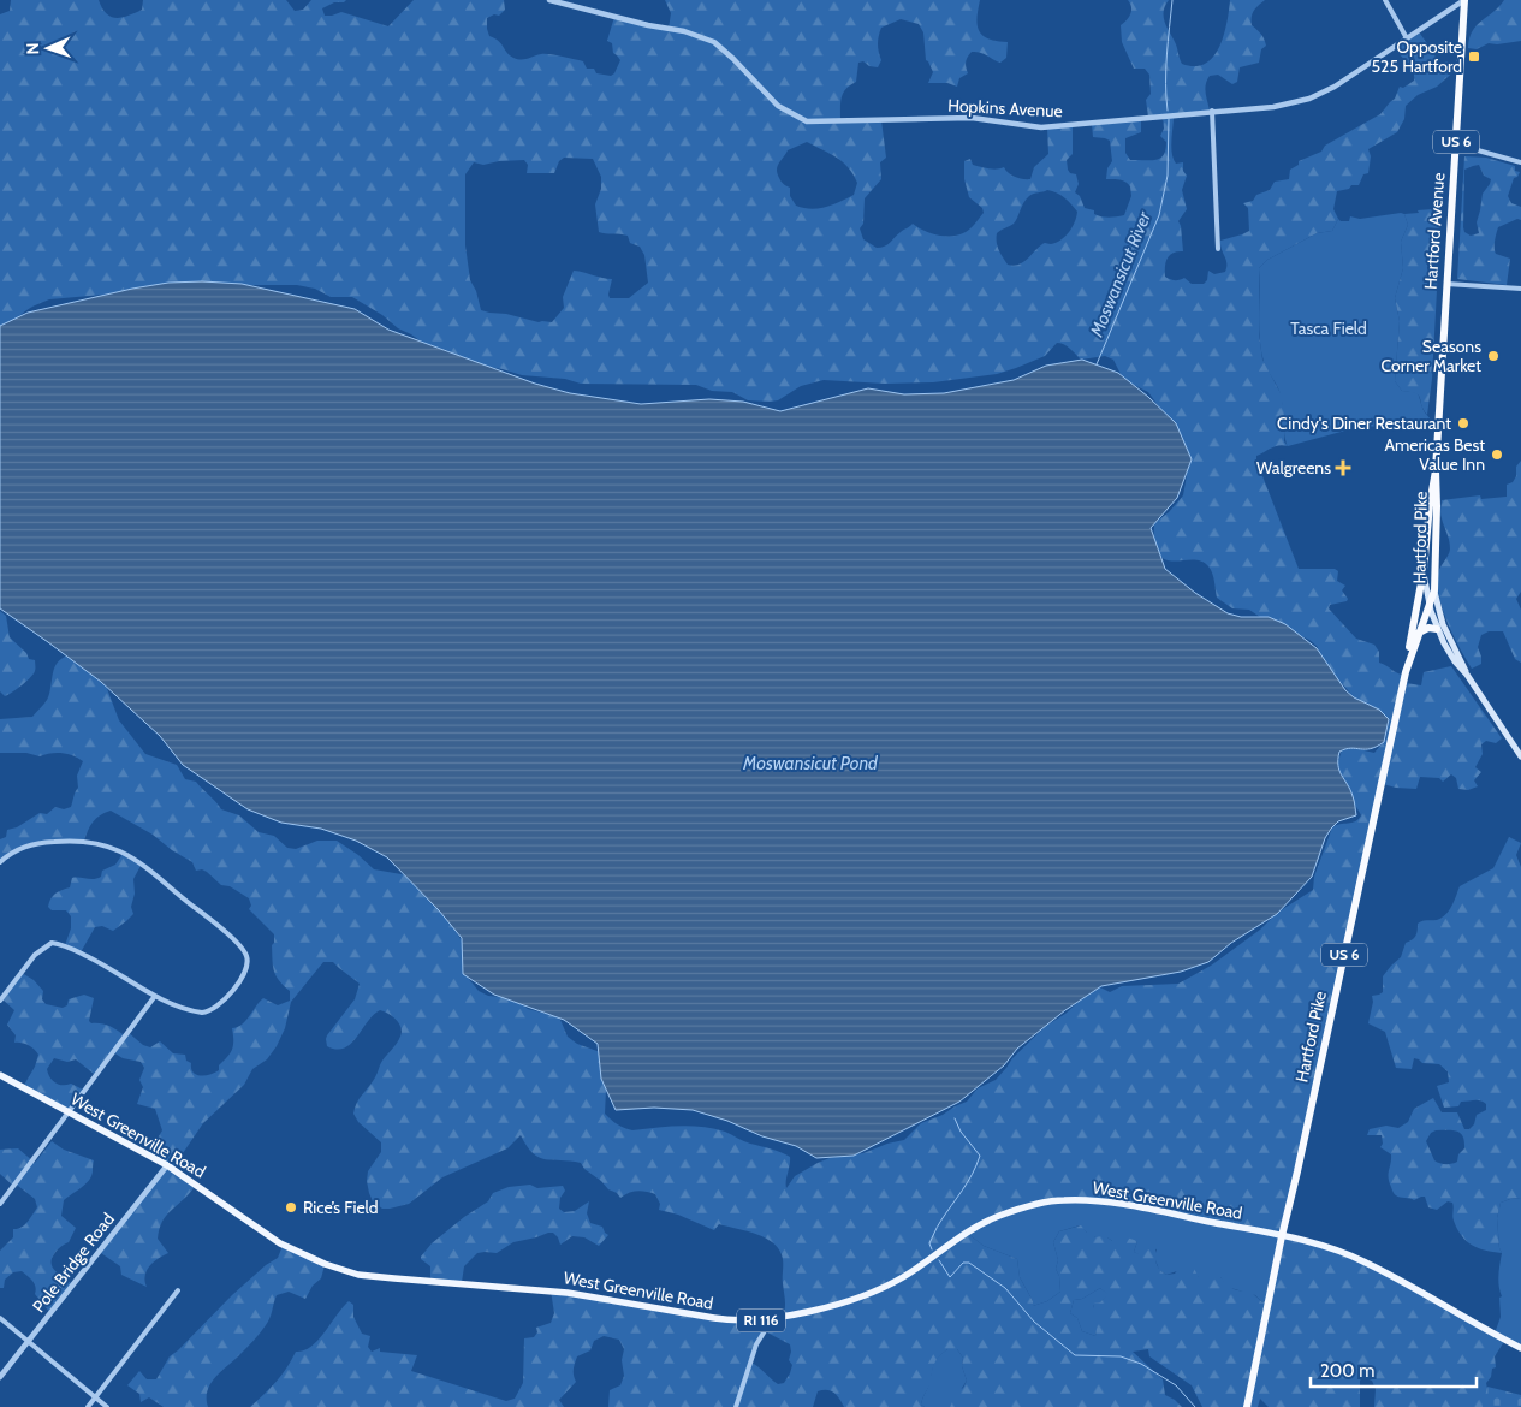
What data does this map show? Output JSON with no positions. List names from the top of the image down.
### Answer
{
  "streets": {
    "highway": ["US 6", "Hartford Avenue", "Hartford Pike"],
    "main road": ["West Greenville Road", "RI 116"],
    "street": ["Hopkins Avenue", "Pole Bridge Road"]
  },
  "crossings": [
    ["Hopkins Avenue", "Hartford Avenue"],
    ["Hartford Avenue", "Hartford Pike"],
    ["Hartford Pike", "West Greenville Road"],
    ["West Greenville Road", "Pole Bridge Road"]
  ],
  "water": ["Moswansicut River", "Moswansicut Pond"],
  "parks": ["Tasca Field"],
  "places": {
    "transit": ["Opposite 525 Hartford"],
    "other": [
      "Seasons Corner Market",
      "Cindy's Diner Restaurant",
      "Americas Best Value Inn",
      "Rice’s Field"
    ],
    "health": ["Walgreens"]
  },
  "scale_bar": "200 m",
  "north": "left"
}
